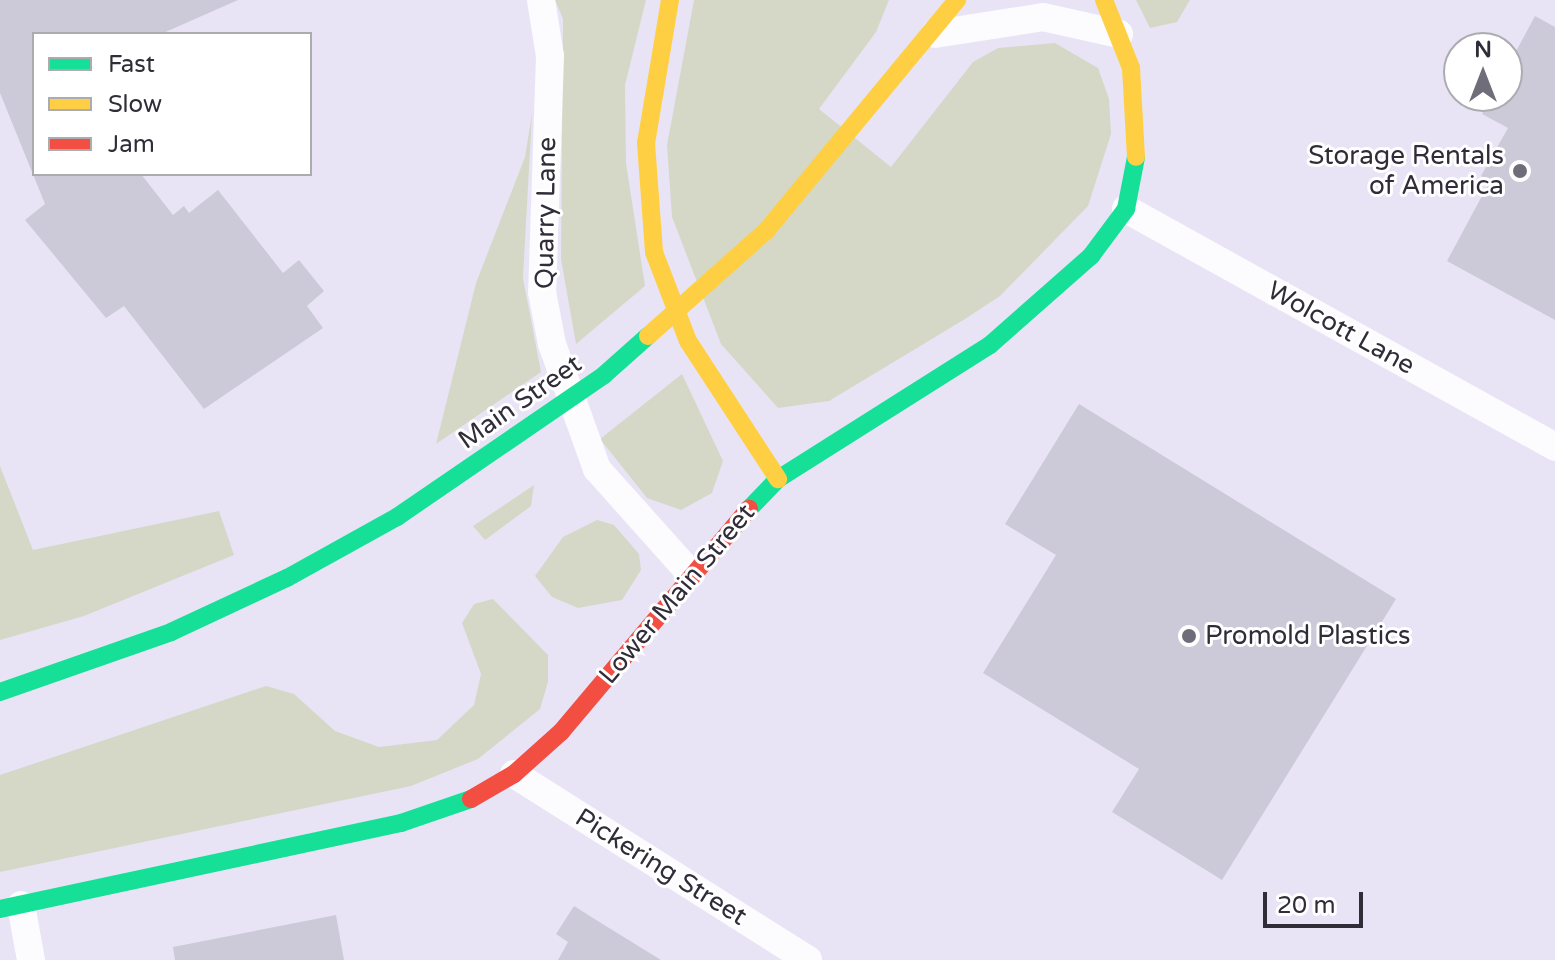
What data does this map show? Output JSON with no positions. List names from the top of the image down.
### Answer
{
  "streets": {
    "main road": ["Main Street", "Lower Main Street"],
    "street": ["Quarry Lane", "Wolcott Lane", "Pickering Street"]
  },
  "crossings": [
    ["Quarry Lane", "Lower Main Street"],
    ["Wolcott Lane", "Lower Main Street"],
    ["Lower Main Street", "Pickering Street"]
  ],
  "places": ["Storage Rentals of America", "Promold Plastics"],
  "legend": ["Fast", "Slow", "Jam"],
  "scale_bar": "20 m",
  "north": "top"
}
